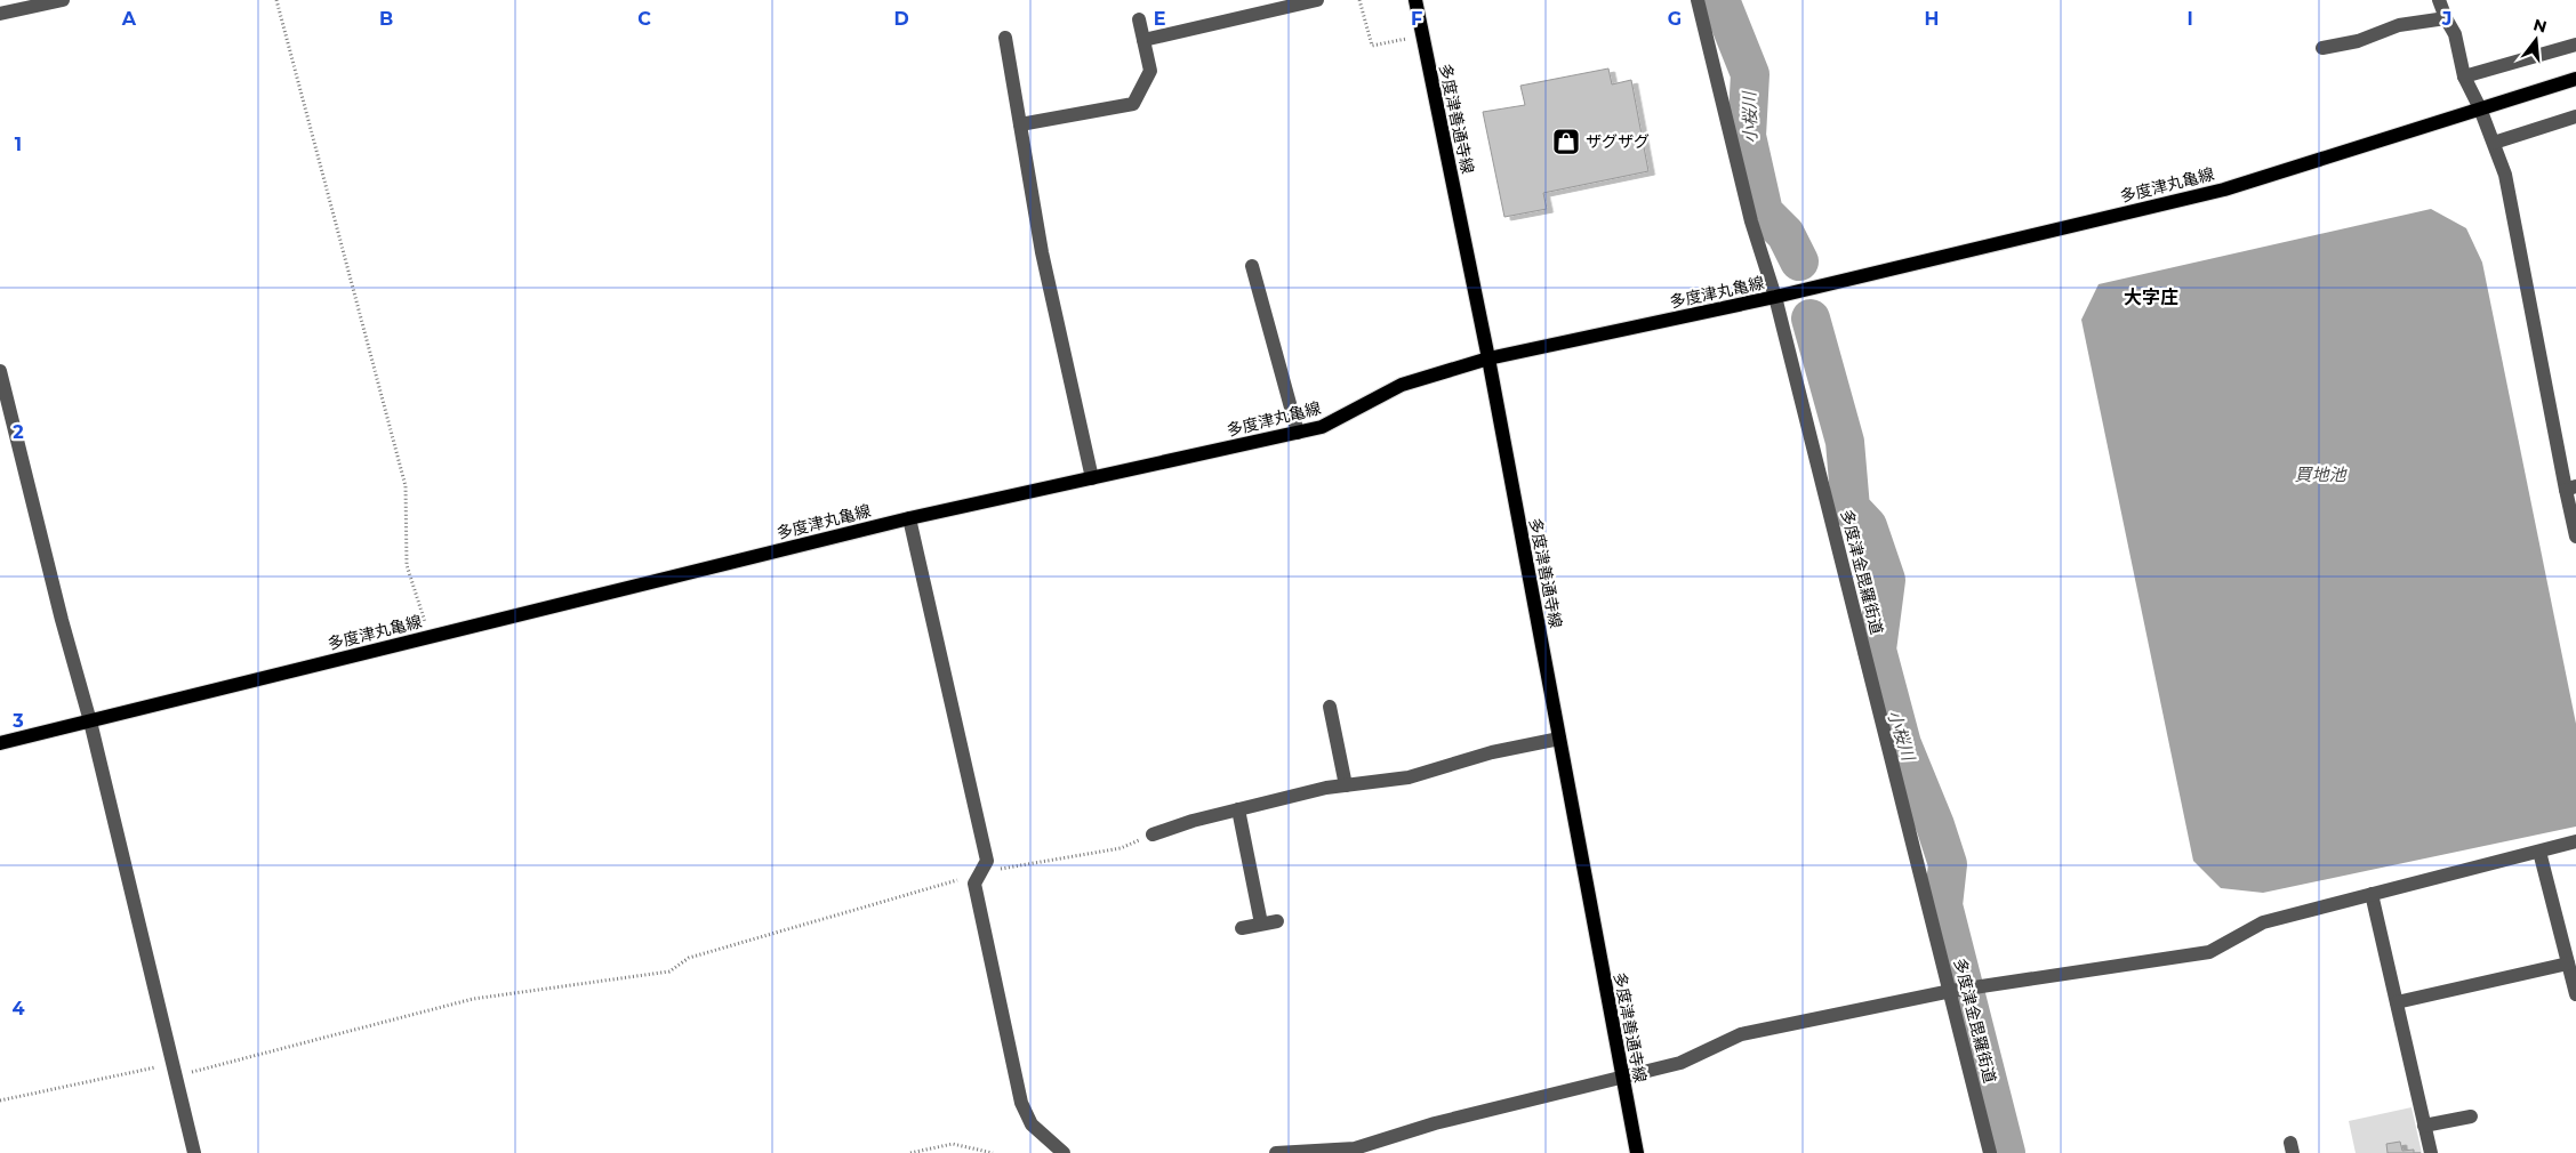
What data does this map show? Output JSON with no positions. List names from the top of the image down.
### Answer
{
  "streets": {
    "main road": ["多度津善通寺線", "多度津丸亀線"],
    "street": ["多度津金毘羅街道"]
  },
  "crossings": [
    ["多度津善通寺線", "多度津丸亀線"],
    ["多度津丸亀線", "多度津金毘羅街道"]
  ],
  "districts": ["大字庄"],
  "water": ["小桜川", "買地池"],
  "places": {
    "shop": ["ザグザグ"]
  },
  "north": "top",
  "grid": {
    "columns": [
      "A",
      "B",
      "C",
      "D",
      "E",
      "F",
      "G",
      "H",
      "I",
      "J"
    ],
    "rows": [
      "1",
      "2",
      "3",
      "4"
    ]
  }
}
